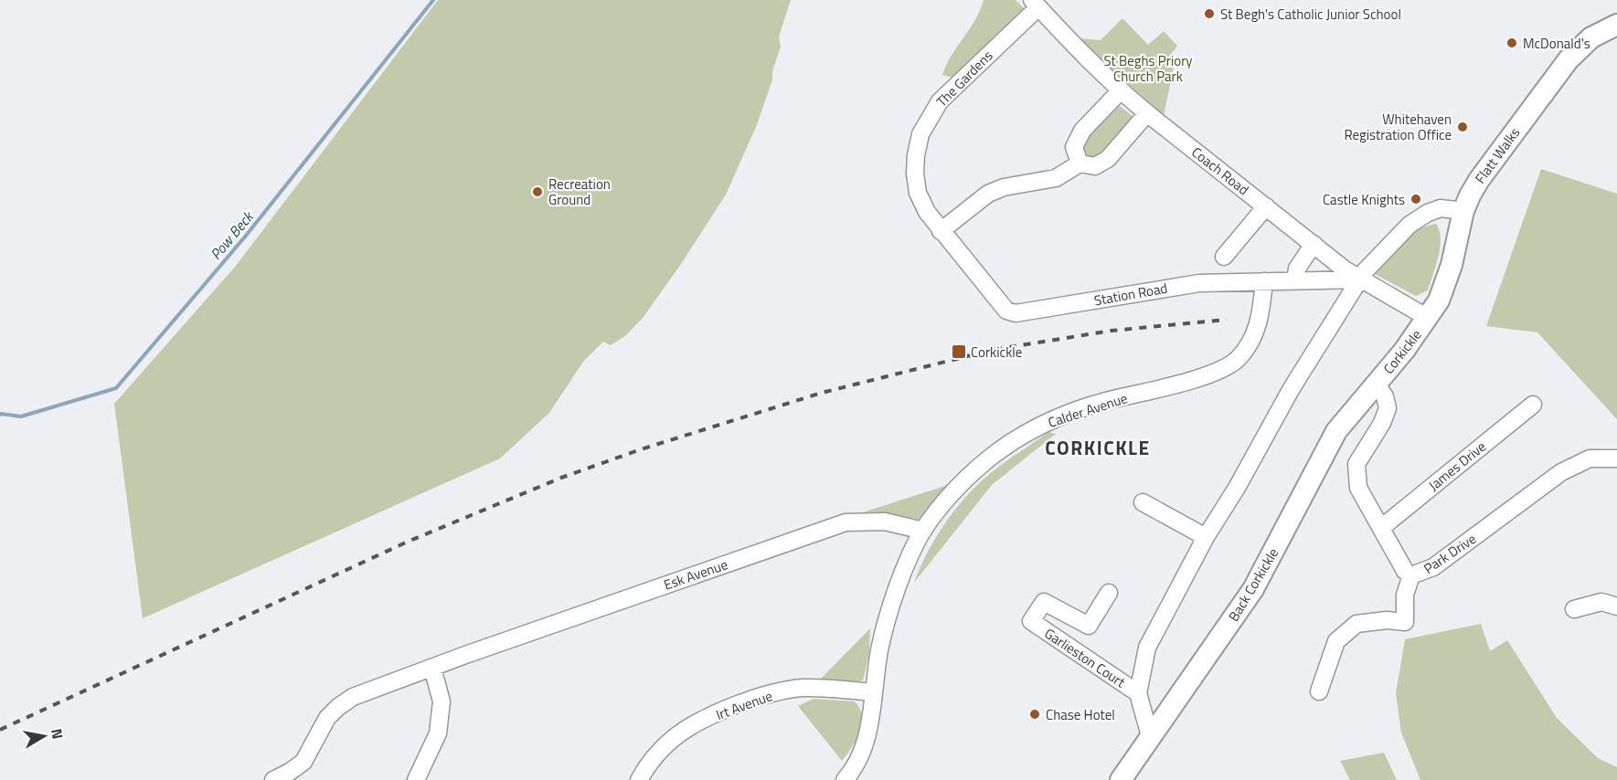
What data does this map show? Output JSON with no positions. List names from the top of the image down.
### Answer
{
  "streets": {
    "main road": ["Flatt Walks", "Corkickle", "Back Corkickle"],
    "street": [
      "The Gardens",
      "Coach Road",
      "Station Road",
      "Calder Avenue",
      "James Drive",
      "Park Drive",
      "Esk Avenue",
      "Garlieston Court",
      "Irt Avenue"
    ]
  },
  "crossings": [
    ["The Gardens", "Coach Road"],
    ["The Gardens", "Station Road"],
    ["Flatt Walks", "Coach Road"],
    ["Flatt Walks", "Corkickle"],
    ["Coach Road", "Station Road"],
    ["Coach Road", "Corkickle"],
    ["Station Road", "Calder Avenue"],
    ["Corkickle", "Park Drive"],
    ["Corkickle", "Back Corkickle"],
    ["Calder Avenue", "Esk Avenue"],
    ["Calder Avenue", "Irt Avenue"],
    ["James Drive", "Park Drive"],
    ["Park Drive", "Back Corkickle"]
  ],
  "districts": ["CORKICKLE"],
  "water": ["Pow Beck"],
  "parks": ["St Beghs Priory Church Park"],
  "places": {
    "other": [
      "St Begh's Catholic Junior School",
      "McDonald's",
      "Whitehaven Registration Office",
      "Recreation Ground",
      "Castle Knights",
      "Chase Hotel"
    ],
    "transit": ["Corkickle"]
  },
  "north": "right"
}
